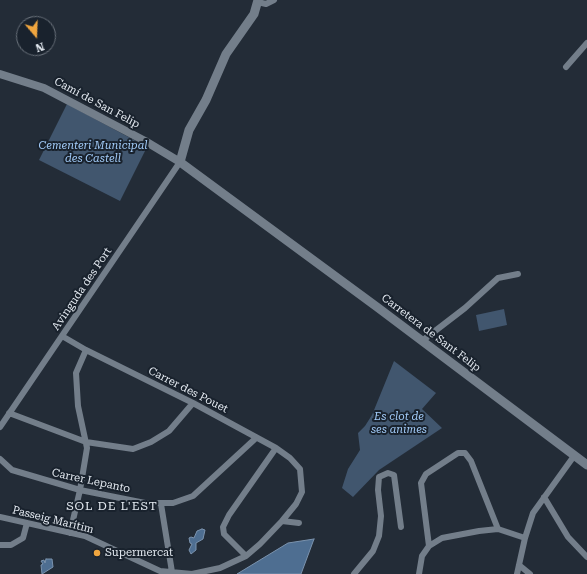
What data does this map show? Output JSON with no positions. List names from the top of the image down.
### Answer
{
  "streets": {
    "main road": ["Carretera de Sant Felip"],
    "street": [
      "Camí de San Felip",
      "Avinguda des Port",
      "Carrer des Pouet",
      "Carrer Lepanto",
      "Passeig Marítim"
    ]
  },
  "crossings": [
    ["Camí de San Felip", "Avinguda des Port"],
    ["Camí de San Felip", "Carretera de Sant Felip"],
    ["Avinguda des Port", "Carretera de Sant Felip"],
    ["Avinguda des Port", "Carrer des Pouet"],
    ["Carrer des Pouet", "Carrer Lepanto"],
    ["Carrer des Pouet", "Passeig Marítim"]
  ],
  "districts": ["SOL DE L'EST"],
  "parks": ["Cementeri Municipal des Castell", "Es clot de ses animes"],
  "places": ["Supermercat"],
  "north": "bottom"
}
